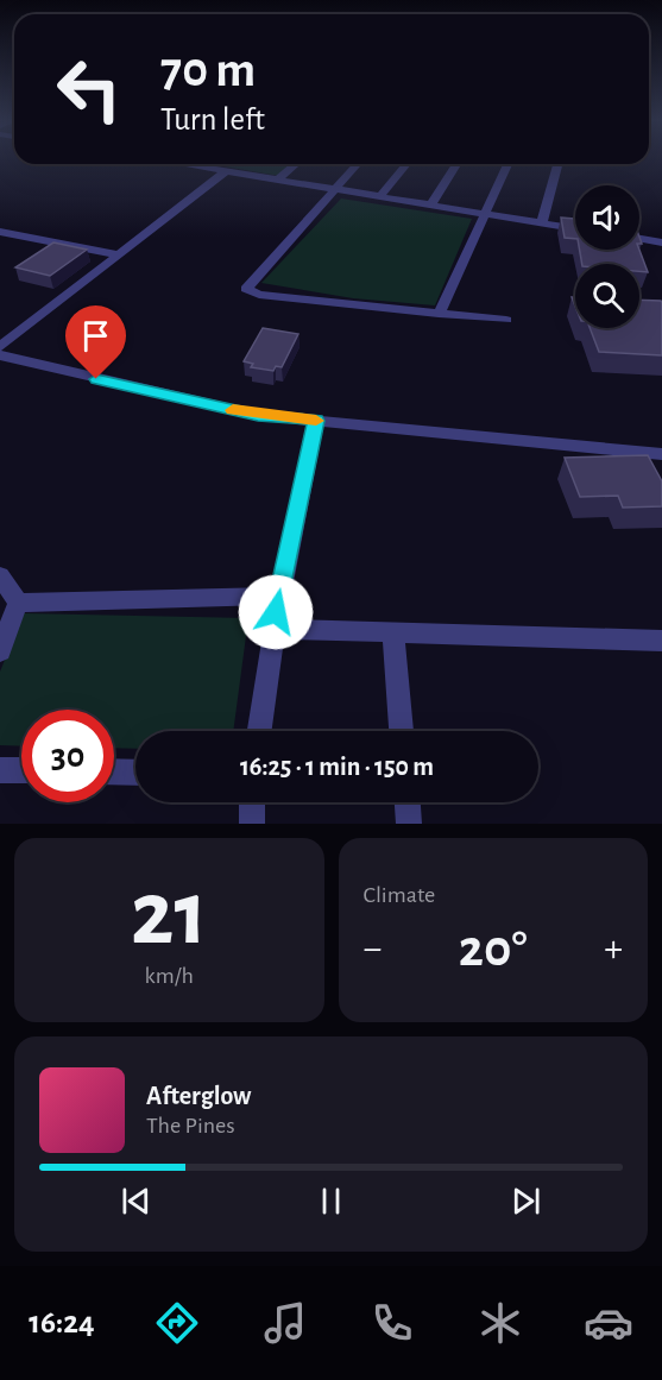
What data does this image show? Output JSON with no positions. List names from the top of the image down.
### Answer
{
  "page": {
    "turn": ["70 m", "Turn left"],
    "limit": "30",
    "trip": "16:25 · 1 min · 150 m",
    "tile": [
      ["21", "km/h"],
      "Climate"
    ],
    "heat": ["−", "20°", "+"],
    "song": ["Afterglow", "The Pines"],
    "tabs": "16:24"
  }
}
